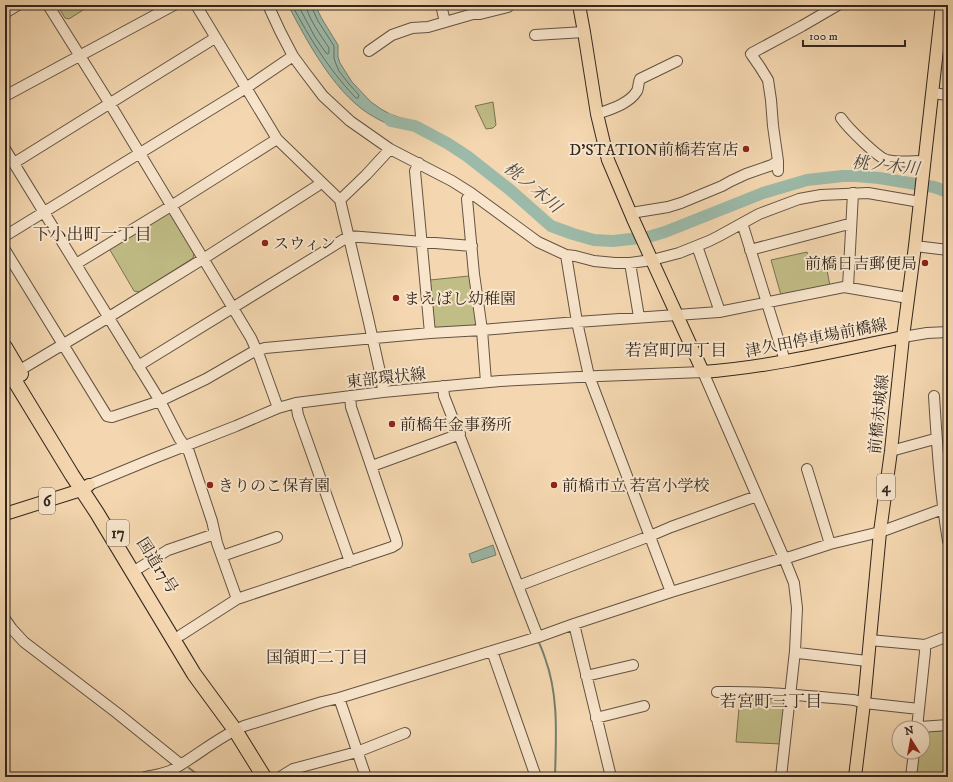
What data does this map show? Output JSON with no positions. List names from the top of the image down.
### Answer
{
  "streets": {
    "highway": ["17", "国道17号"],
    "main road": [
      "津久田停車場前橋線",
      "前橋赤城線",
      "4",
      "6"
    ],
    "street": ["東部環状線"]
  },
  "crossings": [
    ["津久田停車場前橋線", "東部環状線"],
    ["津久田停車場前橋線", "前橋赤城線"],
    ["東部環状線", "6"],
    ["東部環状線", "国道17号"],
    ["前橋赤城線", "4"],
    ["6", "国道17号"]
  ],
  "districts": [
    "下小出町一丁目",
    "若宮町四丁目",
    "国領町二丁目",
    "若宮町三丁目"
  ],
  "water": ["桃ノ木川"],
  "places": [
    "D'STATION前橋若宮店",
    "スウィン",
    "前橋日吉郵便局",
    "まえばし幼稚園",
    "前橋年金事務所",
    "きりのこ保育園",
    "前橋市立 若宮小学校"
  ],
  "scale_bar": "100 m",
  "north": "top"
}
